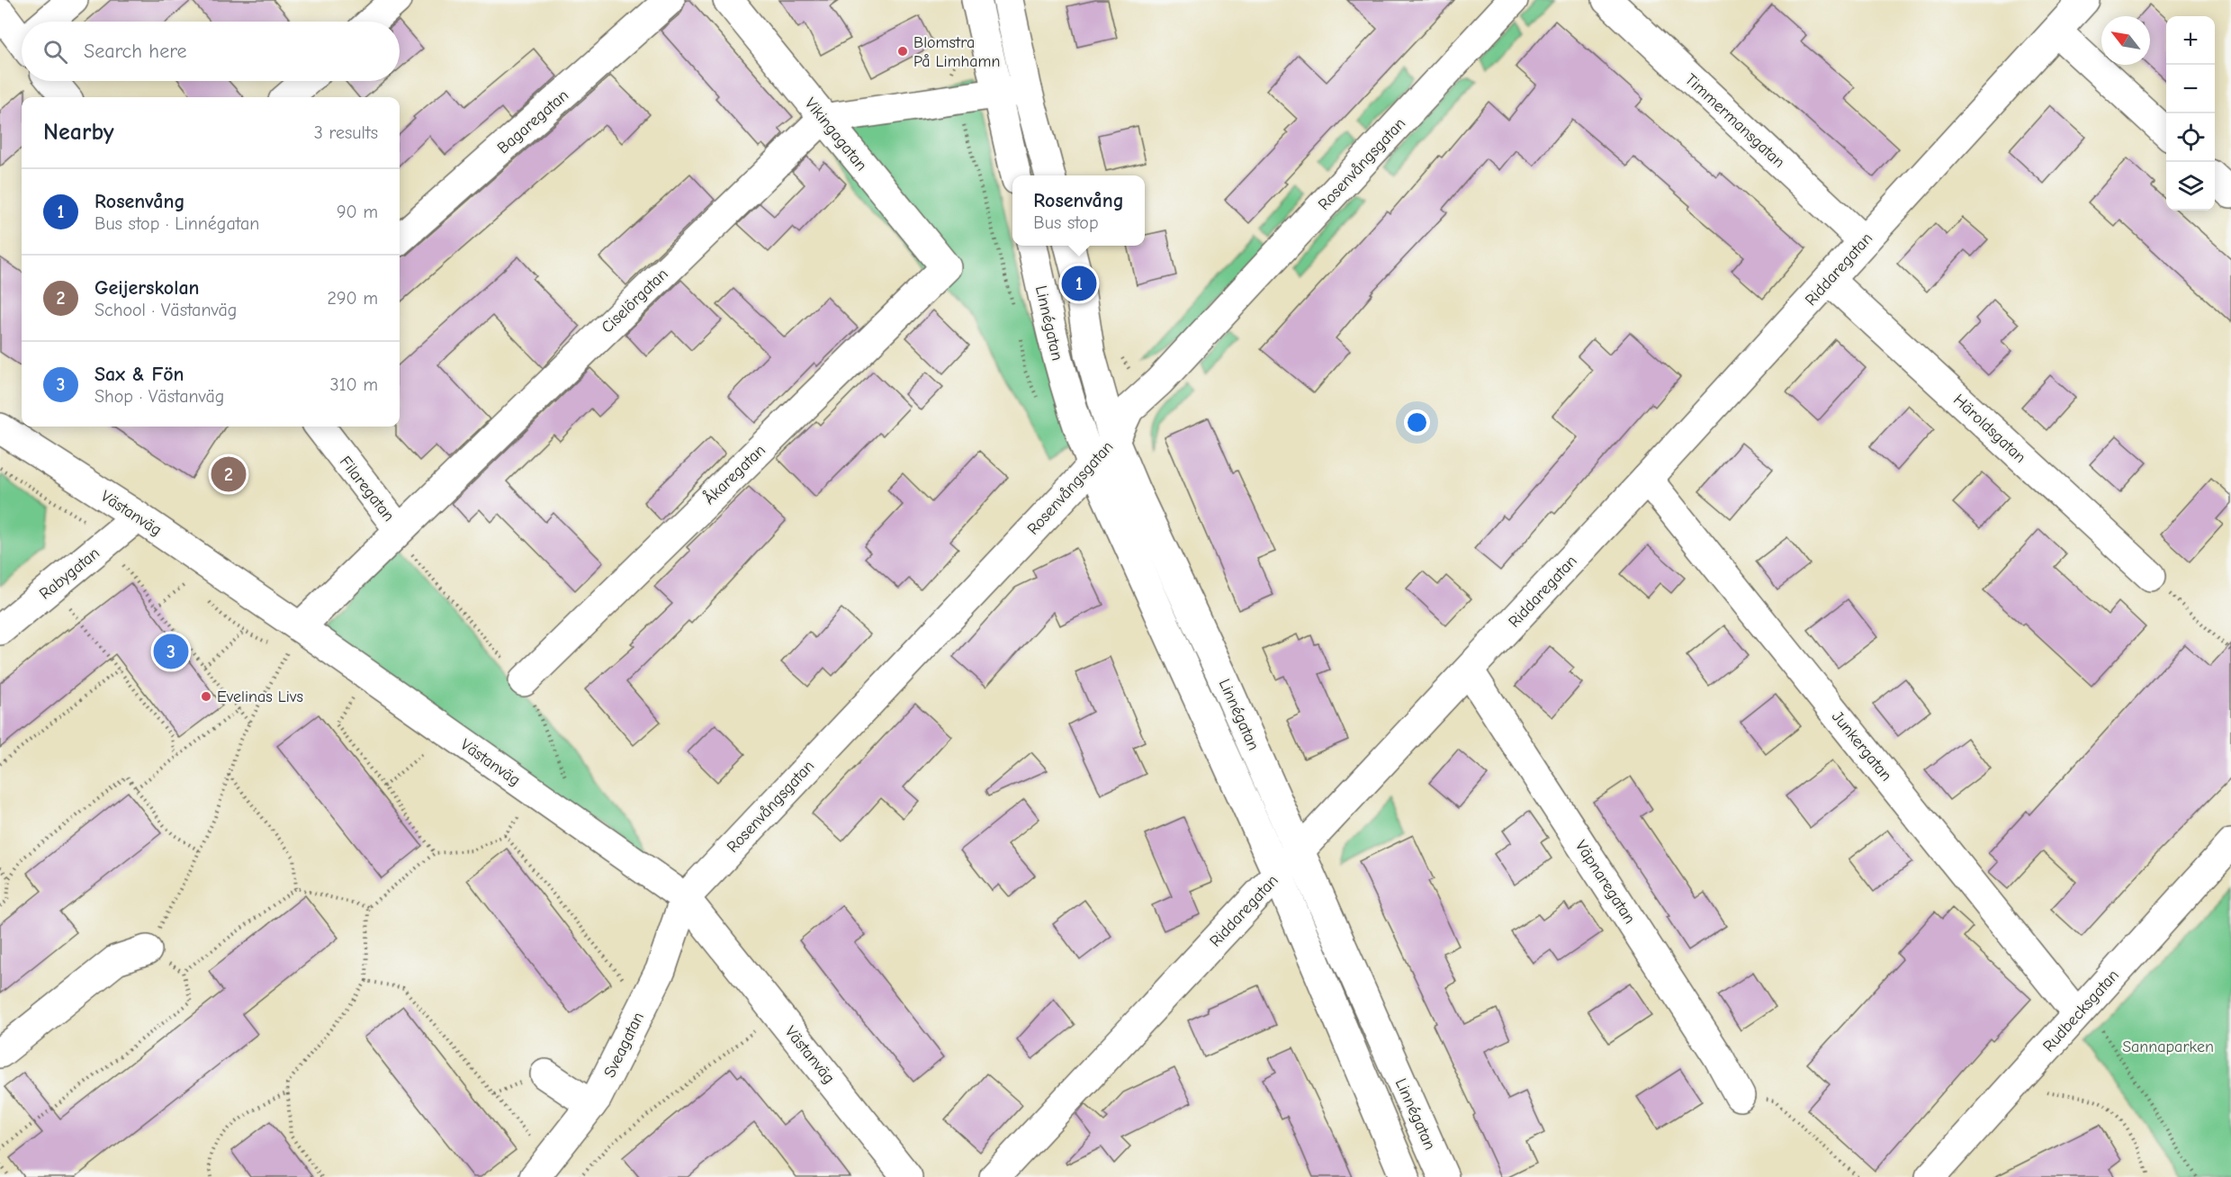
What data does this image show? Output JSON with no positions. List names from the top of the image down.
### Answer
{
  "streets": {
    "street": [
      "Timmermansgatan",
      "Bagaregatan",
      "Vikingagatan",
      "Rosenvångsgatan",
      "Riddaregatan",
      "Ciselörgatan",
      "Linnégatan",
      "Häroldsgatan",
      "Åkaregatan",
      "Filaregatan",
      "Västanväg",
      "Rabygatan",
      "Junkergatan",
      "Väpnaregatan",
      "Rudbecksgatan",
      "Sveagatan"
    ]
  },
  "crossings": [
    ["Timmermansgatan", "Riddaregatan"],
    ["Vikingagatan", "Ciselörgatan"],
    ["Vikingagatan", "Åkaregatan"],
    ["Rosenvångsgatan", "Linnégatan"],
    ["Rosenvångsgatan", "Västanväg"],
    ["Rosenvångsgatan", "Sveagatan"],
    ["Riddaregatan", "Linnégatan"],
    ["Riddaregatan", "Häroldsgatan"],
    ["Riddaregatan", "Junkergatan"],
    ["Riddaregatan", "Väpnaregatan"],
    ["Ciselörgatan", "Filaregatan"],
    ["Ciselörgatan", "Västanväg"],
    ["Västanväg", "Rabygatan"],
    ["Västanväg", "Sveagatan"],
    ["Junkergatan", "Rudbecksgatan"]
  ],
  "parks": ["Sannaparken"],
  "places": ["Blomstra På Limhamn", "Evelinas Livs"],
  "north": "top left",
  "page": {
    "map_buttons": ["+", "−"],
    "search": "Search here",
    "heading": ["Nearby", "3 results"],
    "list": [
      {
        "mark": "1",
        "name": "Rosenvång",
        "note": "Bus stop · Linnégatan",
        "value": "90 m"
      },
      {
        "mark": "2",
        "name": "Geijerskolan",
        "note": "School · Västanväg",
        "value": "290 m"
      },
      {
        "mark": "3",
        "name": "Sax & Fön",
        "note": "Shop · Västanväg",
        "value": "310 m"
      }
    ],
    "popup": ["Rosenvång", "Bus stop"],
    "pins": ["1", "2", "3"]
  }
}
